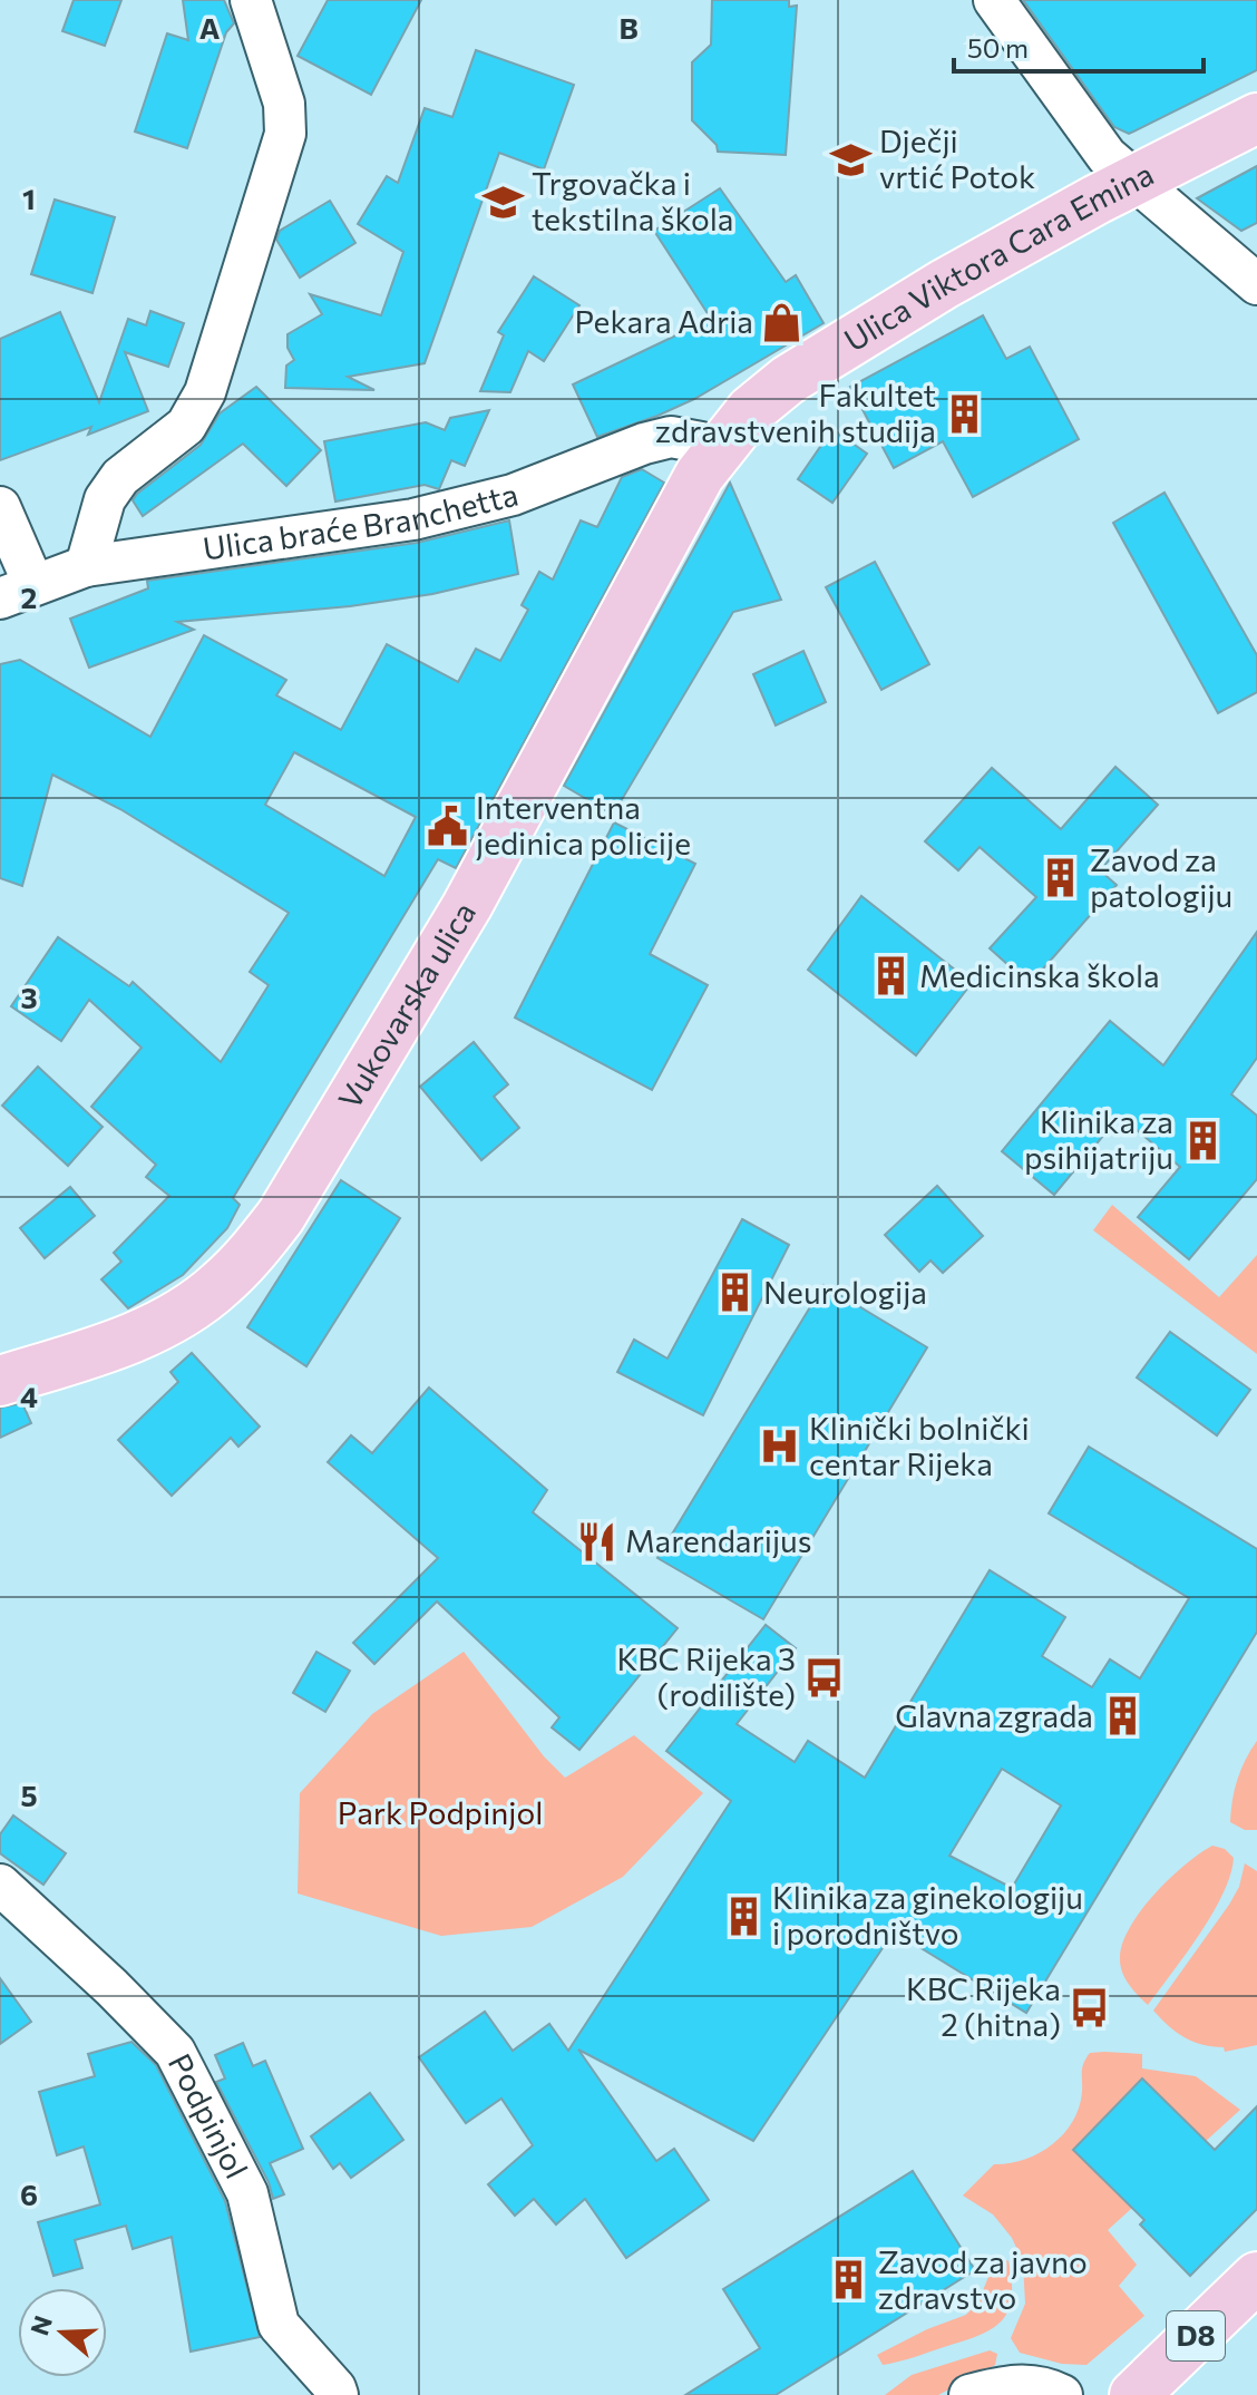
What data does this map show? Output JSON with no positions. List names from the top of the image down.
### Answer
{
  "streets": {
    "main road": ["Ulica Viktora Cara Emina", "Vukovarska ulica", "D8"],
    "street": ["Ulica braće Branchetta", "Podpinjol"]
  },
  "crossings": [
    ["Ulica Viktora Cara Emina", "Ulica braće Branchetta"],
    ["Ulica Viktora Cara Emina", "Vukovarska ulica"],
    ["Ulica braće Branchetta", "Vukovarska ulica"]
  ],
  "parks": ["Park Podpinjol"],
  "places": {
    "school or university": ["Dječji vrtić Potok", "Trgovačka i tekstilna škola"],
    "shop": ["Pekara Adria"],
    "building": [
      "Fakultet zdravstvenih studija",
      "Zavod za patologiju",
      "Medicinska škola",
      "Klinika za psihijatriju",
      "Neurologija",
      "Glavna zgrada",
      "Klinika za ginekologiju i porodništvo",
      "Zavod za javno zdravstvo"
    ],
    "public building": ["Interventna jedinica policije"],
    "hospital": ["Klinički bolnički centar Rijeka"],
    "restaurant": ["Marendarijus"],
    "bus stop": ["KBC Rijeka 3 (rodilište)", "KBC Rijeka 2 (hitna)"]
  },
  "scale_bar": "50 m",
  "north": "left",
  "grid": {
    "columns": ["A", "B"],
    "rows": [
      "1",
      "2",
      "3",
      "4",
      "5",
      "6"
    ]
  }
}
